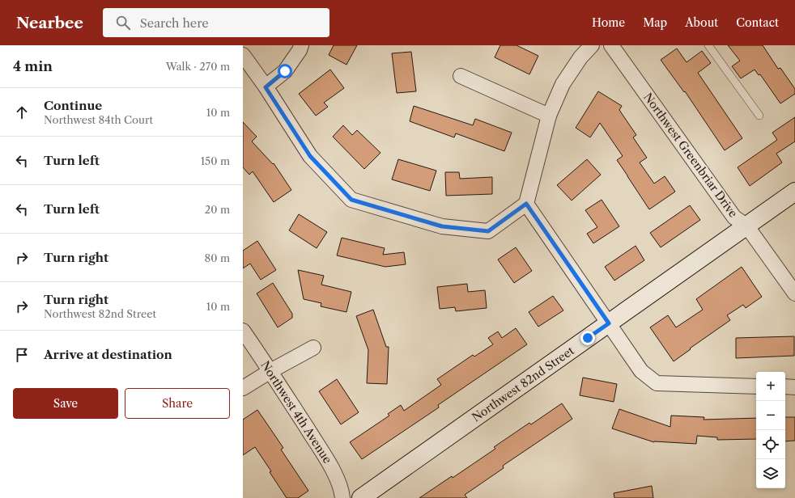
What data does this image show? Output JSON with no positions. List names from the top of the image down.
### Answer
{
  "streets": {
    "street": ["Northwest Greenbriar Drive", "Northwest 82nd Street", "Northwest 4th Avenue"]
  },
  "crossings": [
    ["Northwest Greenbriar Drive", "Northwest 82nd Street"]
  ],
  "page": {
    "header": "Nearbee",
    "search": "Search here",
    "nav": [
      "Home",
      "Map",
      "About",
      "Contact"
    ],
    "heading": ["4 min", "Walk · 270 m"],
    "list": [
      ["Continue", "Northwest 84th Court", "10 m"],
      ["Turn left", "150 m"],
      ["Turn left", "20 m"],
      ["Turn right", "80 m"],
      ["Turn right", "Northwest 82nd Street", "10 m"],
      "Arrive at destination"
    ],
    "map_buttons": ["+", "−"],
    "buttons": ["Save", "Share"]
  }
}
